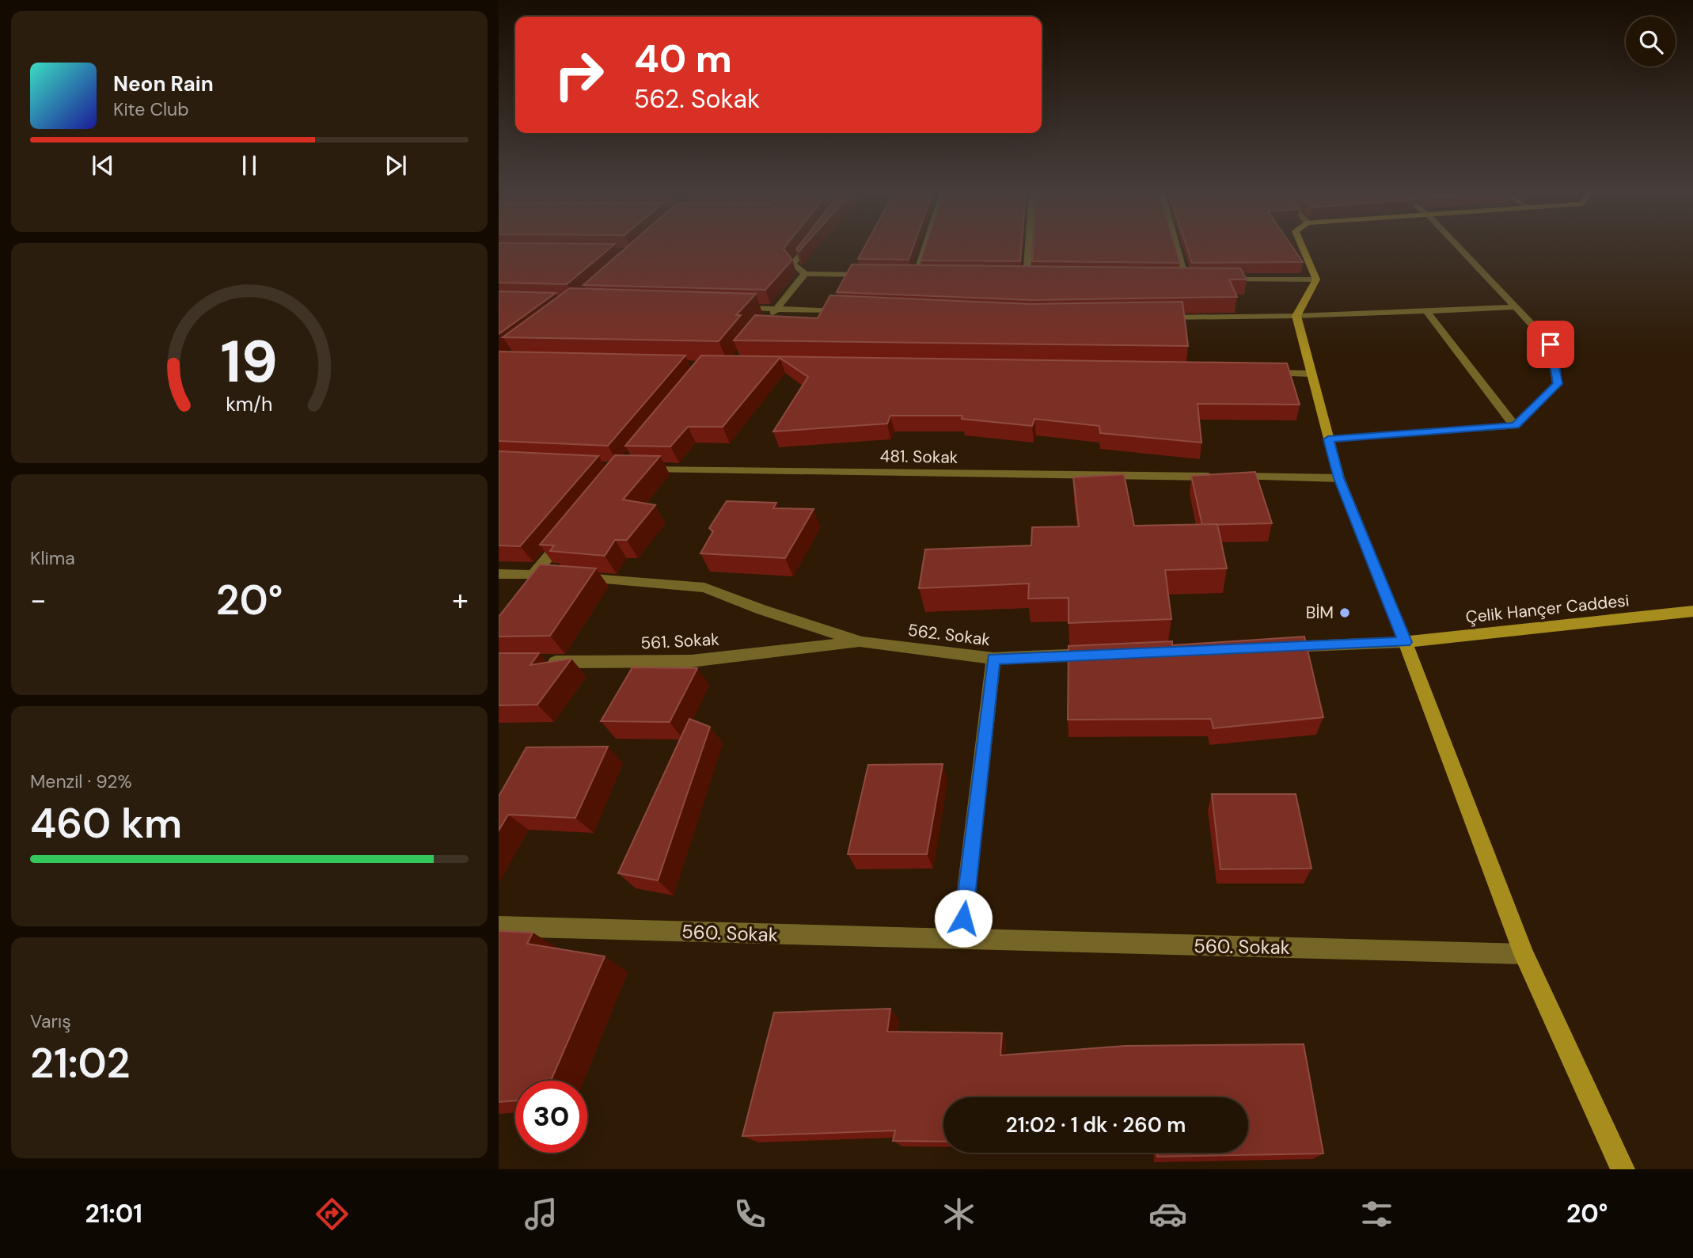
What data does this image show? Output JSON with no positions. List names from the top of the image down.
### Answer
{
  "streets": {
    "street": [
      "481. Sokak",
      "Çelik Hançer Caddesi",
      "562. Sokak",
      "561. Sokak",
      "560. Sokak"
    ]
  },
  "crossings": [
    ["562. Sokak", "561. Sokak"]
  ],
  "places": ["BİM"],
  "page": {
    "turn": ["40 m", "562. Sokak"],
    "song": ["Neon Rain", "Kite Club"],
    "tile": [
      "Klima",
      ["Menzil · 92%", "460 km"],
      ["Varış", "21:02"]
    ],
    "heat": ["−", "20°", "+"],
    "limit": "30",
    "trip": "21:02 · 1 dk · 260 m",
    "tabs": ["21:01", "20°"],
    "gauge": ["19", "km/h"]
  }
}
